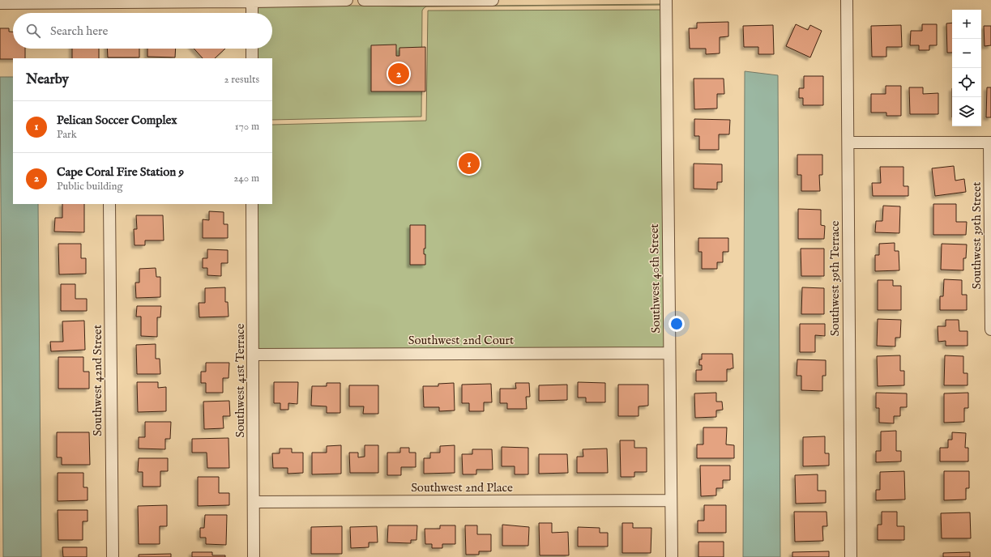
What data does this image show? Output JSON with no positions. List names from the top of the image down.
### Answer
{
  "streets": {
    "street": [
      "Southwest 39th Street",
      "Southwest 40th Street",
      "Southwest 39th Terrace",
      "Southwest 2nd Court",
      "Southwest 42nd Street",
      "Southwest 41st Terrace",
      "Southwest 2nd Place"
    ]
  },
  "crossings": [
    ["Southwest 40th Street", "Southwest 2nd Court"],
    ["Southwest 40th Street", "Southwest 2nd Place"],
    ["Southwest 2nd Court", "Southwest 41st Terrace"],
    ["Southwest 41st Terrace", "Southwest 2nd Place"]
  ],
  "page": {
    "map_buttons": ["+", "−"],
    "search": "Search here",
    "heading": ["Nearby", "2 results"],
    "pins": ["2", "1"],
    "list": [
      {
        "mark": "1",
        "name": "Pelican Soccer Complex",
        "note": "Park",
        "value": "170 m"
      },
      {
        "mark": "2",
        "name": "Cape Coral Fire Station 9",
        "note": "Public building",
        "value": "240 m"
      }
    ]
  }
}
